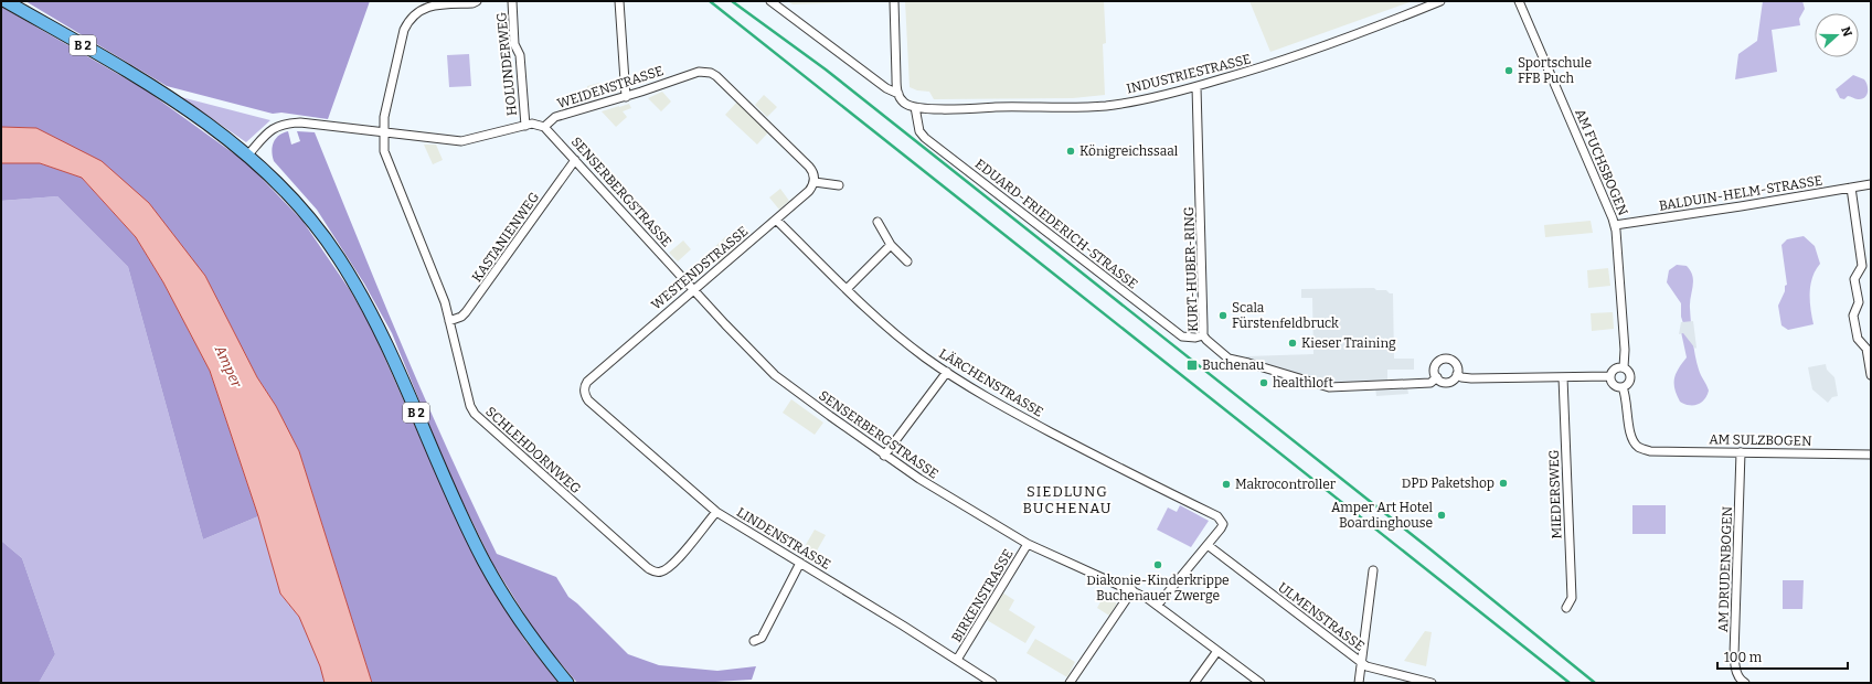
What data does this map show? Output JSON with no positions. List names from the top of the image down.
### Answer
{
  "streets": {
    "main road": ["B 2"],
    "street": [
      "HOLUNDERWEG",
      "INDUSTRIESTRASSE",
      "WEIDENSTRASSE",
      "AM FUCHSBOGEN",
      "SENSERBERGSTRASSE",
      "BALDUIN-HELM-STRASSE",
      "EDUARD-FRIEDERICH-STRASSE",
      "KASTANIENWEG",
      "WESTENDSTRASSE",
      "KURT-HUBER-RING",
      "LÄRCHENSTRASSE",
      "AM SULZBOGEN",
      "SCHLEHDORNWEG",
      "MIEDERSWEG",
      "LINDENSTRASSE",
      "AM DRUDENBOGEN",
      "BIRKENSTRASSE",
      "ULMENSTRASSE"
    ]
  },
  "crossings": [
    ["INDUSTRIESTRASSE", "EDUARD-FRIEDERICH-STRASSE"],
    ["INDUSTRIESTRASSE", "KURT-HUBER-RING"],
    ["WEIDENSTRASSE", "SENSERBERGSTRASSE"],
    ["WEIDENSTRASSE", "WESTENDSTRASSE"],
    ["AM FUCHSBOGEN", "BALDUIN-HELM-STRASSE"],
    ["AM FUCHSBOGEN", "AM SULZBOGEN"],
    ["SENSERBERGSTRASSE", "KASTANIENWEG"],
    ["SENSERBERGSTRASSE", "WESTENDSTRASSE"],
    ["SENSERBERGSTRASSE", "BIRKENSTRASSE"],
    ["EDUARD-FRIEDERICH-STRASSE", "KURT-HUBER-RING"],
    ["KASTANIENWEG", "SCHLEHDORNWEG"],
    ["WESTENDSTRASSE", "LÄRCHENSTRASSE"],
    ["WESTENDSTRASSE", "LINDENSTRASSE"],
    ["LÄRCHENSTRASSE", "ULMENSTRASSE"],
    ["AM SULZBOGEN", "AM DRUDENBOGEN"],
    ["SCHLEHDORNWEG", "LINDENSTRASSE"],
    ["LINDENSTRASSE", "BIRKENSTRASSE"]
  ],
  "districts": ["SIEDLUNG BUCHENAU"],
  "water": ["Amper"],
  "places": {
    "other": [
      "Sportschule FFB Puch",
      "Königreichssaal",
      "Scala Fürstenfeldbruck",
      "Kieser Training",
      "healthloft",
      "DPD Paketshop",
      "Makrocontroller",
      "Amper Art Hotel Boardinghouse",
      "Diakonie-Kinderkrippe Buchenauer Zwerge"
    ],
    "transit": ["Buchenau"]
  },
  "scale_bar": "100 m",
  "north": "right"
}
